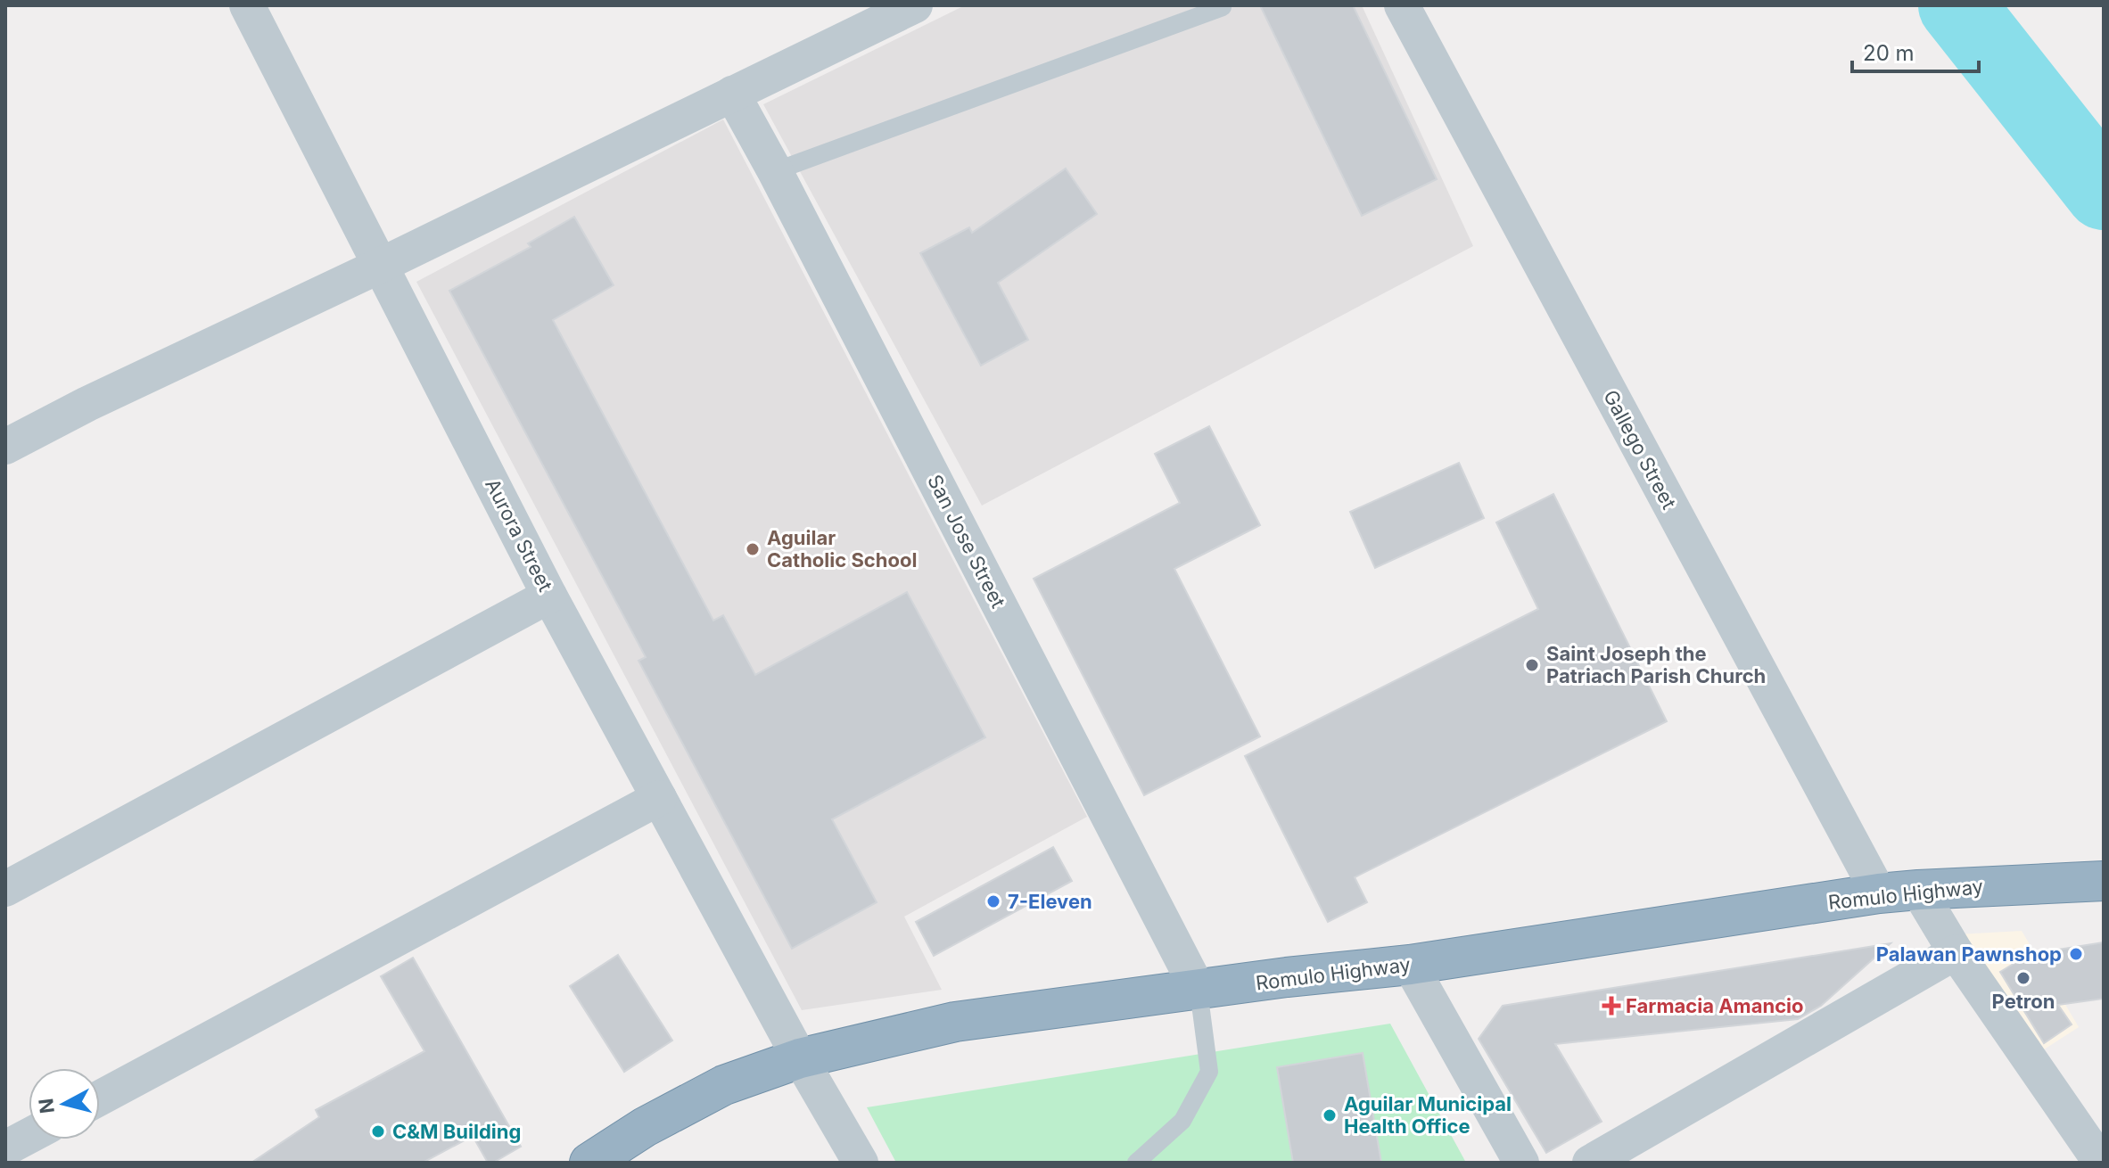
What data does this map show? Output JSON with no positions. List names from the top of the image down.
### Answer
{
  "streets": {
    "highway": ["Romulo Highway"],
    "street": ["Gallego Street", "Aurora Street", "San Jose Street"]
  },
  "crossings": [
    ["Gallego Street", "Romulo Highway"],
    ["Aurora Street", "Romulo Highway"],
    ["San Jose Street", "Romulo Highway"]
  ],
  "places": {
    "other": [
      "Aguilar Catholic School",
      "Saint Joseph the Patriach Parish Church",
      "7-Eleven",
      "Palawan Pawnshop",
      "Petron",
      "Aguilar Municipal Health Office",
      "C&M Building"
    ],
    "health": ["Farmacia Amancio"]
  },
  "scale_bar": "20 m",
  "north": "left"
}
